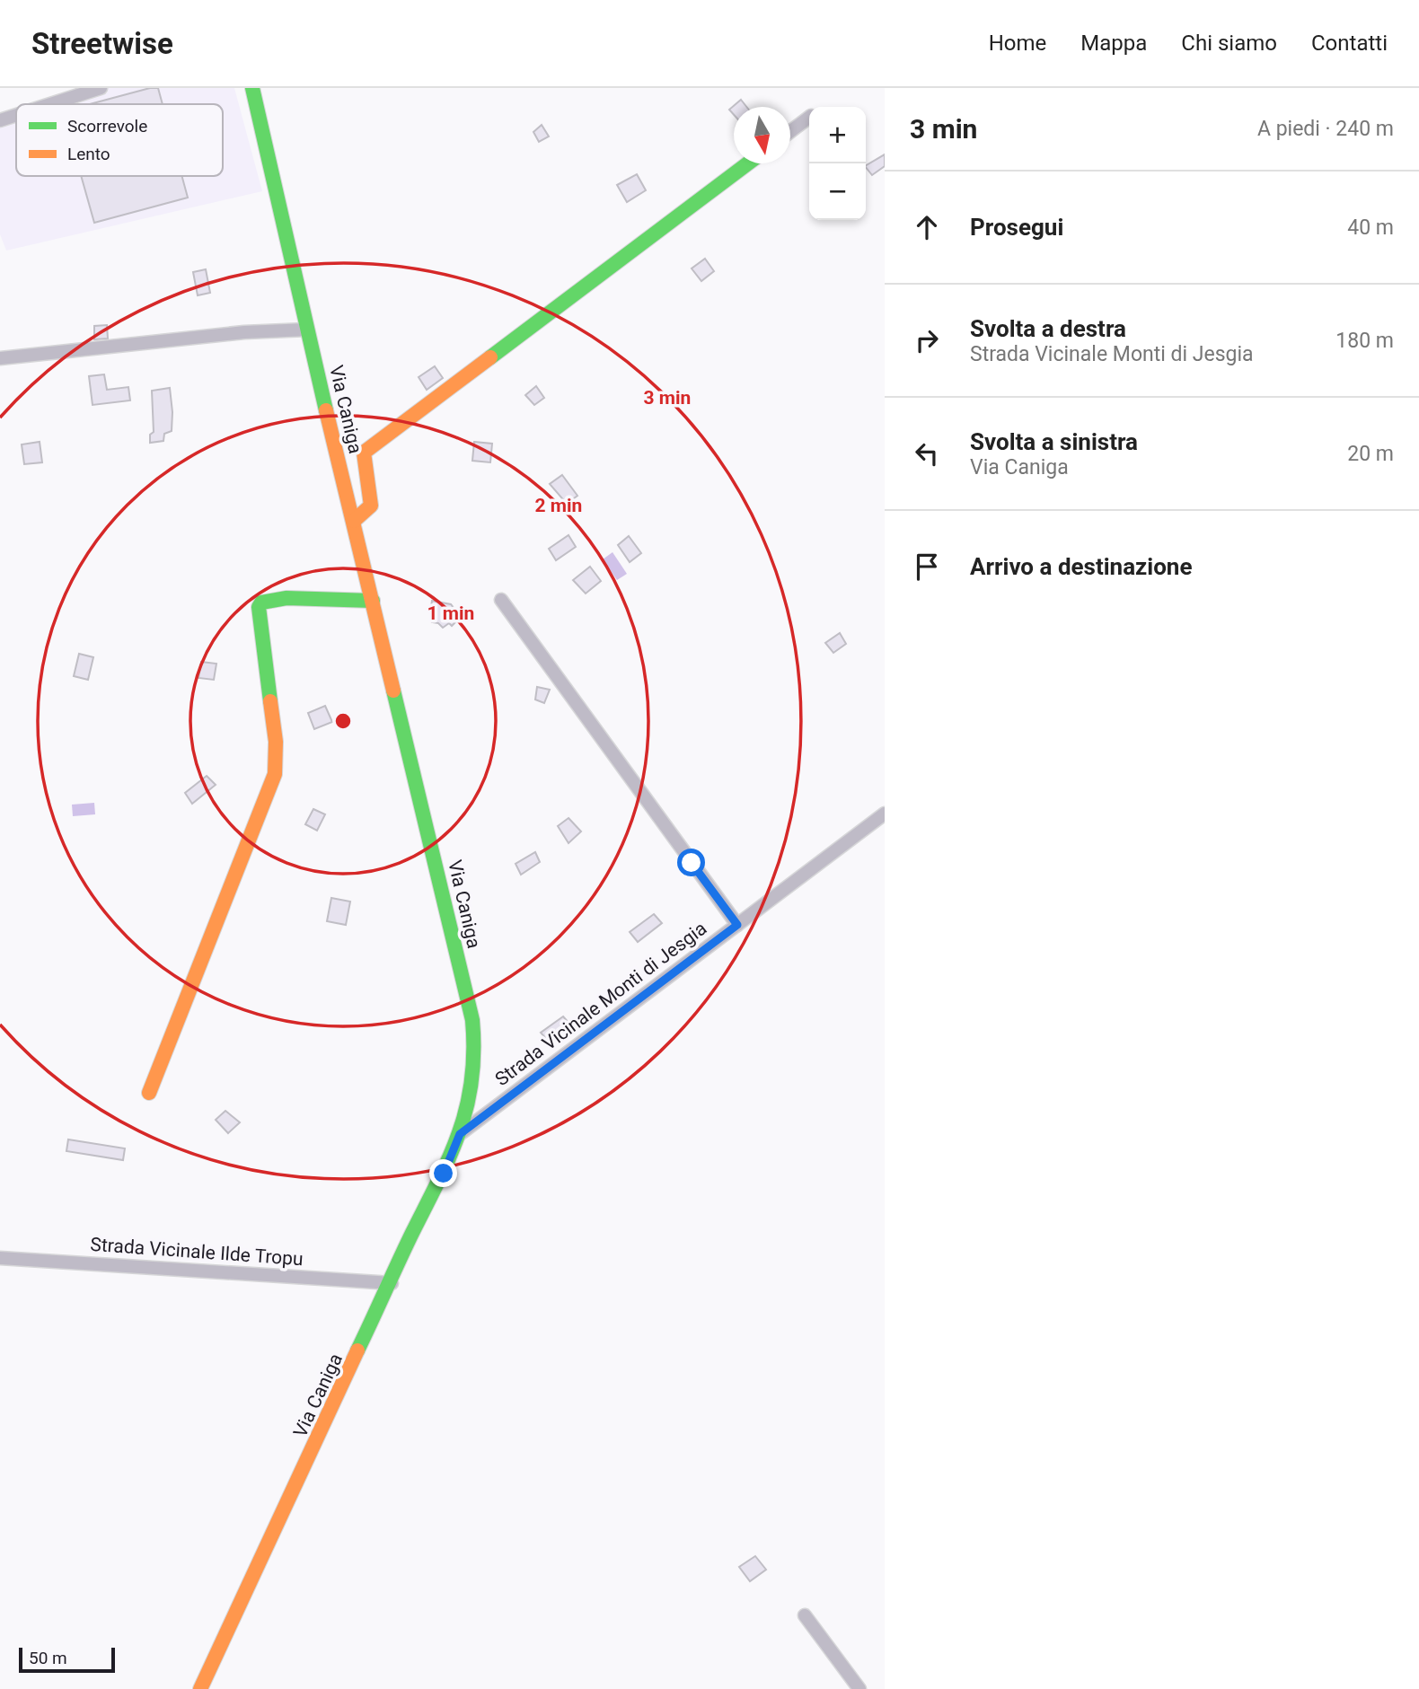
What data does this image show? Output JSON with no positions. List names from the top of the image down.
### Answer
{
  "streets": {
    "street": ["Via Caniga", "Strada Vicinale Monti di Jesgia", "Strada Vicinale Ilde Tropu"]
  },
  "crossings": [
    ["Via Caniga", "Strada Vicinale Monti di Jesgia"],
    ["Via Caniga", "Strada Vicinale Ilde Tropu"]
  ],
  "legend": ["Scorrevole", "Lento"],
  "scale_bar": "50 m",
  "north": "bottom",
  "page": {
    "header": "Streetwise",
    "nav": [
      "Home",
      "Mappa",
      "Chi siamo",
      "Contatti"
    ],
    "heading": ["3 min", "A piedi · 240 m"],
    "map_buttons": ["+", "−"],
    "list": [
      ["Prosegui", "40 m"],
      ["Svolta a destra", "Strada Vicinale Monti di Jesgia", "180 m"],
      ["Svolta a sinistra", "Via Caniga", "20 m"],
      "Arrivo a destinazione"
    ],
    "scale": "50 m"
  },
  "rings": ["3 min", "2 min", "1 min"]
}
